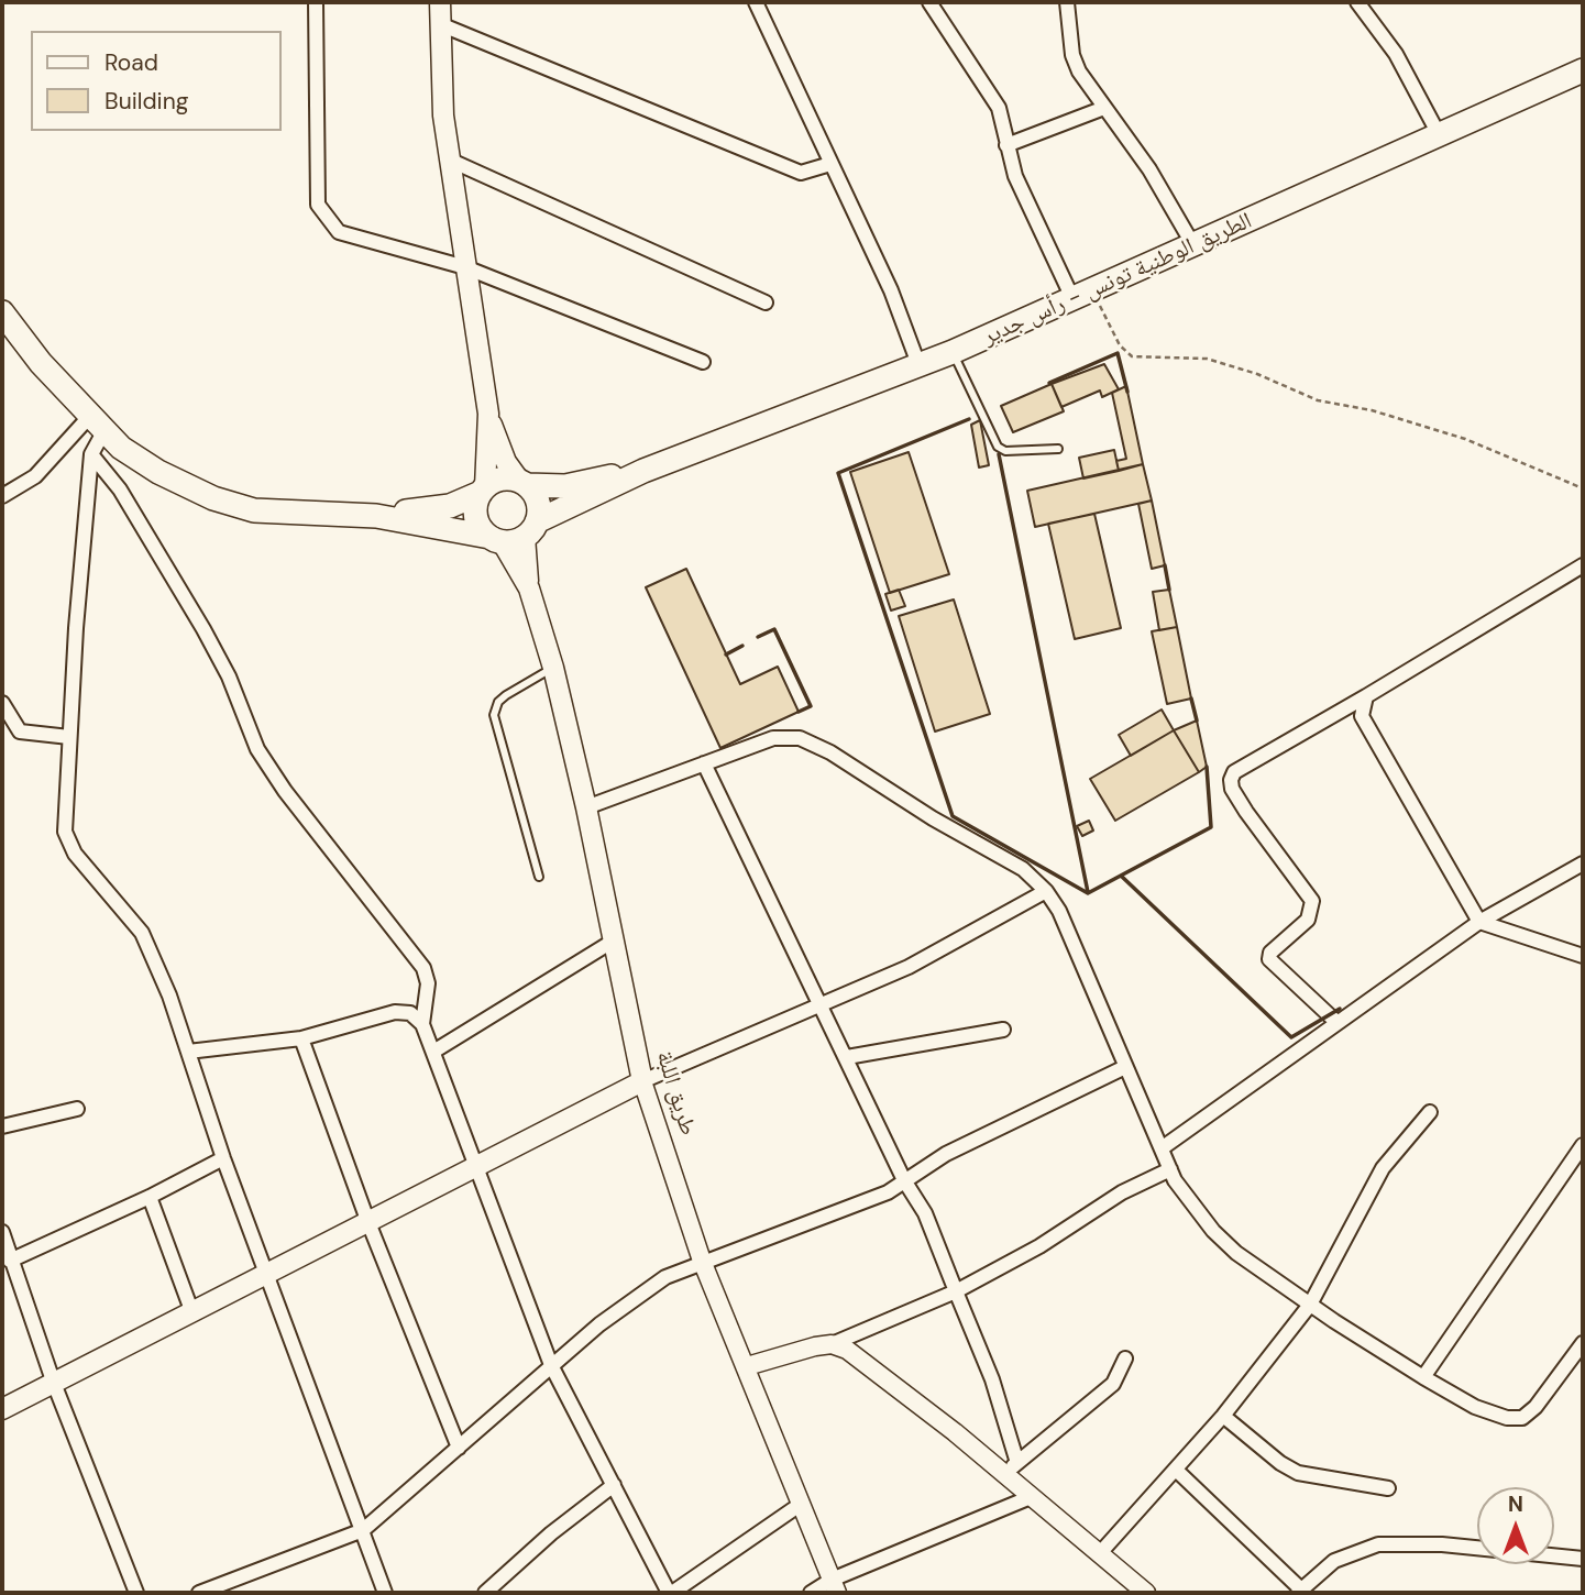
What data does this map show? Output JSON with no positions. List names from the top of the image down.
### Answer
{
  "streets": {
    "main road": ["الطريق الوطنية تونس - رأس جدير", "طريق اللبة"]
  },
  "crossings": [
    ["الطريق الوطنية تونس - رأس جدير", "طريق اللبة"]
  ],
  "legend": ["Road", "Building"],
  "north": "top"
}
